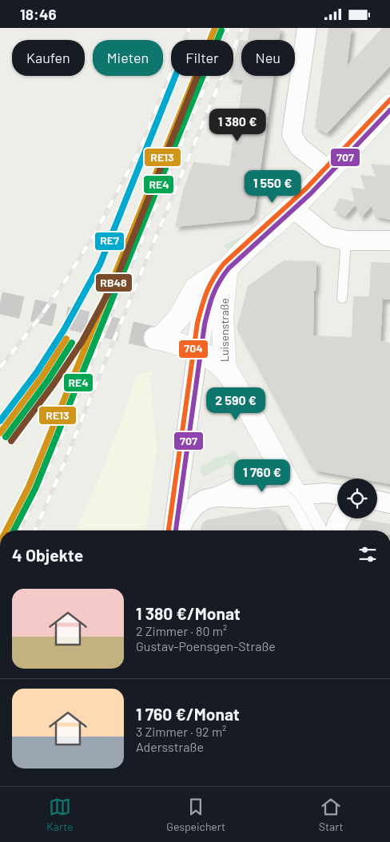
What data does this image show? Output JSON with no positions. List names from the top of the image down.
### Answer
{
  "streets": {
    "street": ["Luisenstraße"]
  },
  "lines": [
    "transit line RE13",
    "transit line RE4",
    "transit line RE7",
    "transit line RB48",
    "transit line 704",
    "transit line 707"
  ],
  "page": {
    "status": "18:46",
    "chip": [
      "Kaufen",
      "Mieten",
      "Filter",
      "Neu"
    ],
    "price": [
      "1 380 €",
      "1 550 €",
      "2 590 €",
      "1 760 €"
    ],
    "heading": "4 Objekte",
    "list": [
      {
        "name": "1 380 €/Monat",
        "note": "2 Zimmer · 80 m² · Gustav-Poensgen-Straße"
      },
      {
        "name": "1 760 €/Monat",
        "note": "3 Zimmer · 92 m² · Adersstraße"
      }
    ],
    "tabs": ["Karte", "Gespeichert", "Start"]
  }
}
